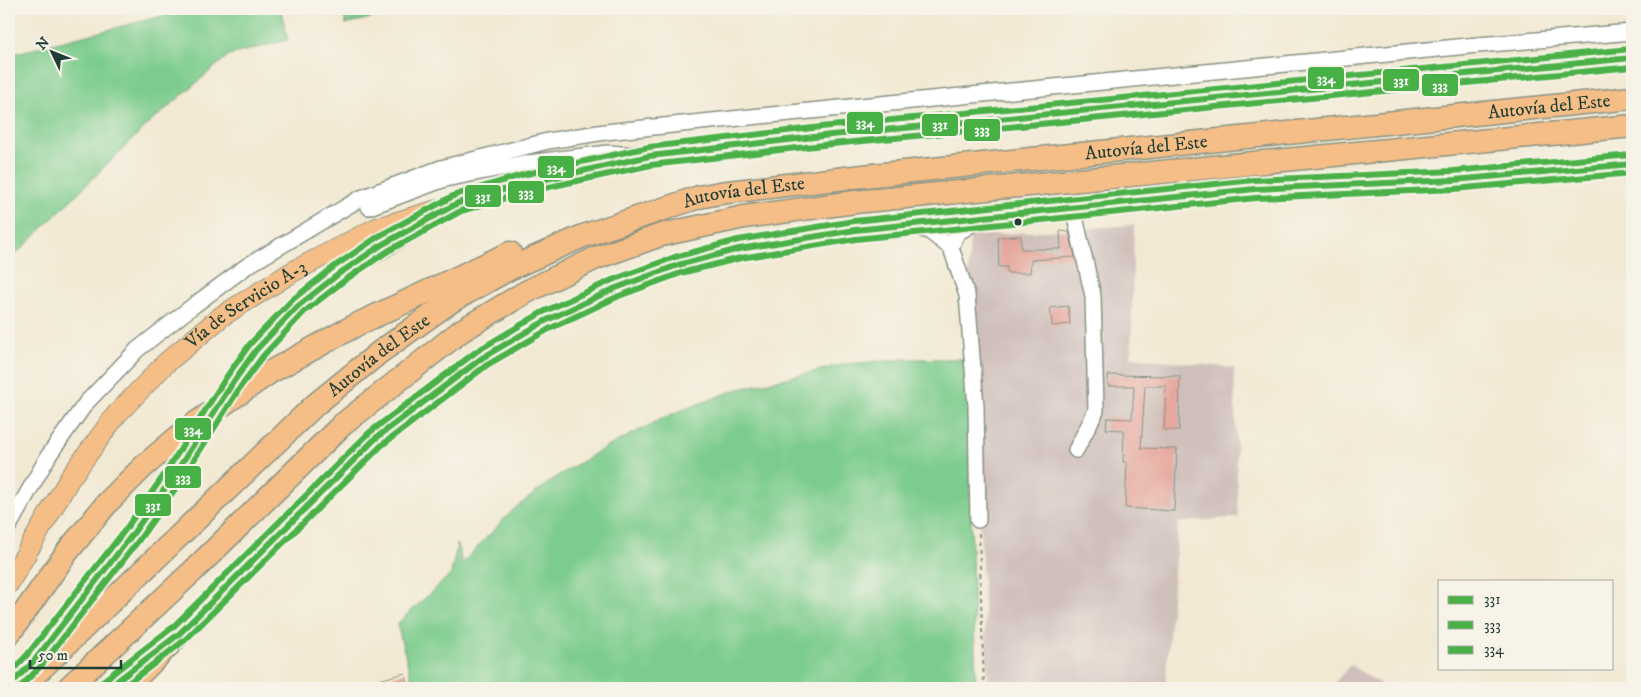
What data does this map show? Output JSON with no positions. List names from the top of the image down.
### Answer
{
  "streets": {
    "highway": ["Autovía del Este"],
    "main road": ["Vía de Servicio A-3"]
  },
  "lines": ["transit line 334", "transit line 331", "transit line 333"],
  "legend": ["331", "333", "334"],
  "scale_bar": "50 m",
  "north": "top left"
}
